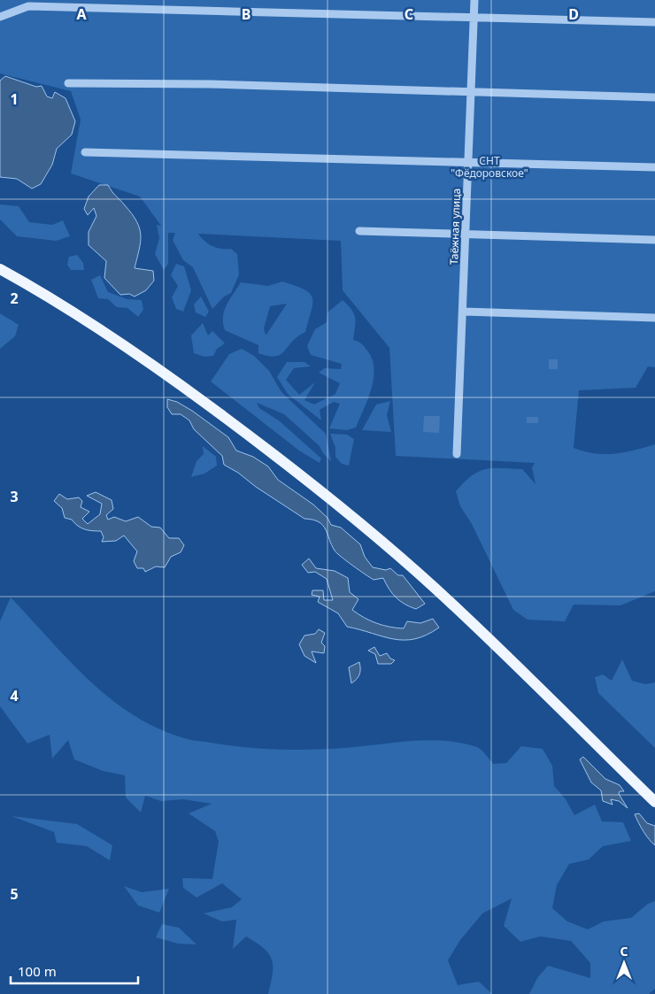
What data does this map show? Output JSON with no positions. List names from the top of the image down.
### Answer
{
  "streets": {
    "street": ["Таёжная улица"]
  },
  "parks": ["СНТ \"Фёдоровское\""],
  "scale_bar": "100 m",
  "north": "top",
  "grid": {
    "columns": [
      "A",
      "B",
      "C",
      "D"
    ],
    "rows": [
      "1",
      "2",
      "3",
      "4",
      "5"
    ]
  }
}
